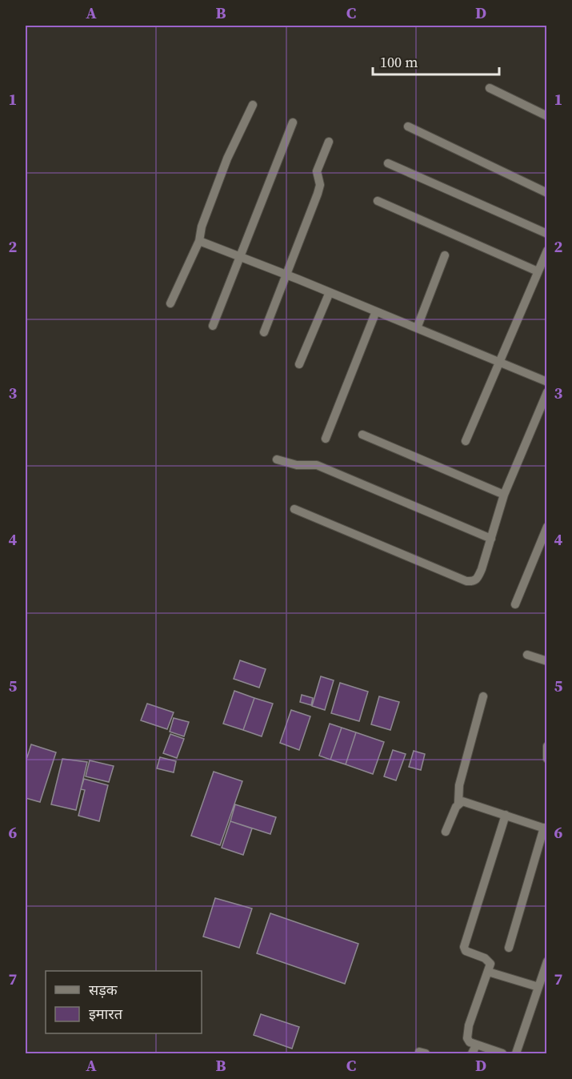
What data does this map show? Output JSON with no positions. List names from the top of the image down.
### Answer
{
  "legend": ["सड़क", "इमारत"],
  "scale_bar": "100 m",
  "grid": {
    "columns": [
      "A",
      "B",
      "C",
      "D"
    ],
    "rows": [
      "1",
      "2",
      "3",
      "4",
      "5",
      "6",
      "7"
    ]
  }
}
